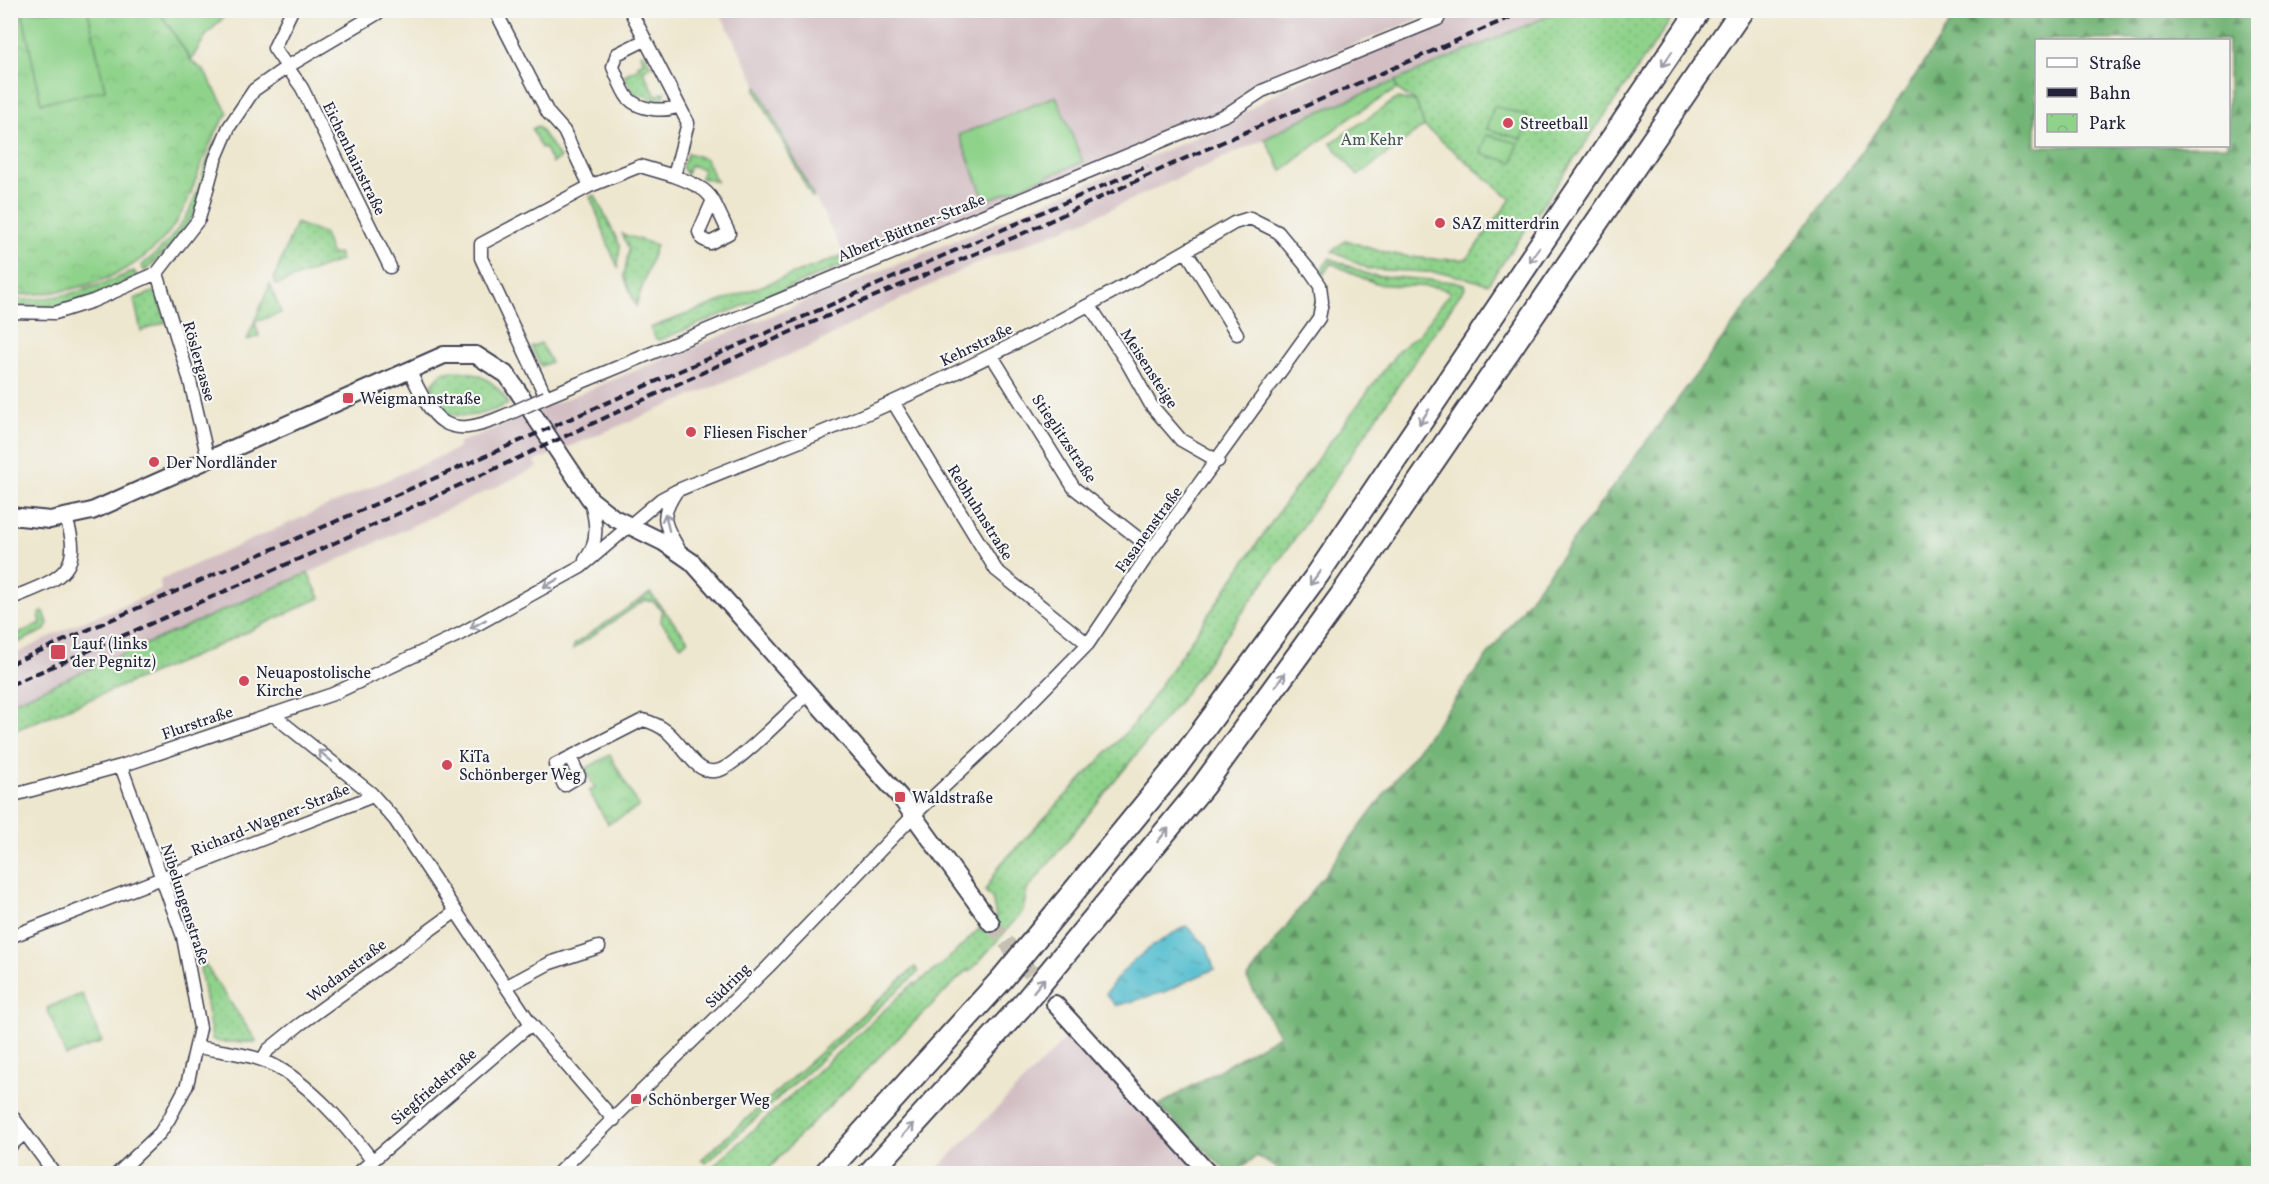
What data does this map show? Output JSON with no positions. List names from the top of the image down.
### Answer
{
  "streets": {
    "street": [
      "Eichenhainstraße",
      "Albert-Büttner-Straße",
      "Kehrstraße",
      "Röslergasse",
      "Meisensteige",
      "Stieglitzstraße",
      "Rebhuhnstraße",
      "Fasanenstraße",
      "Flurstraße",
      "Richard-Wagner-Straße",
      "Nibelungenstraße",
      "Wodanstraße",
      "Südring",
      "Siegfriedstraße"
    ]
  },
  "crossings": [
    ["Kehrstraße", "Meisensteige"],
    ["Kehrstraße", "Stieglitzstraße"],
    ["Kehrstraße", "Rebhuhnstraße"],
    ["Kehrstraße", "Fasanenstraße"],
    ["Kehrstraße", "Flurstraße"],
    ["Meisensteige", "Fasanenstraße"],
    ["Stieglitzstraße", "Fasanenstraße"],
    ["Rebhuhnstraße", "Fasanenstraße"],
    ["Fasanenstraße", "Südring"],
    ["Flurstraße", "Nibelungenstraße"],
    ["Richard-Wagner-Straße", "Nibelungenstraße"]
  ],
  "one_way": ["Flurstraße"],
  "parks": ["Am Kehr"],
  "places": {
    "other": [
      "Streetball",
      "SAZ mitterdrin",
      "Fliesen Fischer",
      "Der Nordländer",
      "Neuapostolische Kirche",
      "KiTa Schönberger Weg"
    ],
    "transit": [
      "Weigmannstraße",
      "Lauf (links der Pegnitz)",
      "Waldstraße",
      "Schönberger Weg"
    ]
  },
  "legend": ["Straße", "Bahn", "Park"]
}
